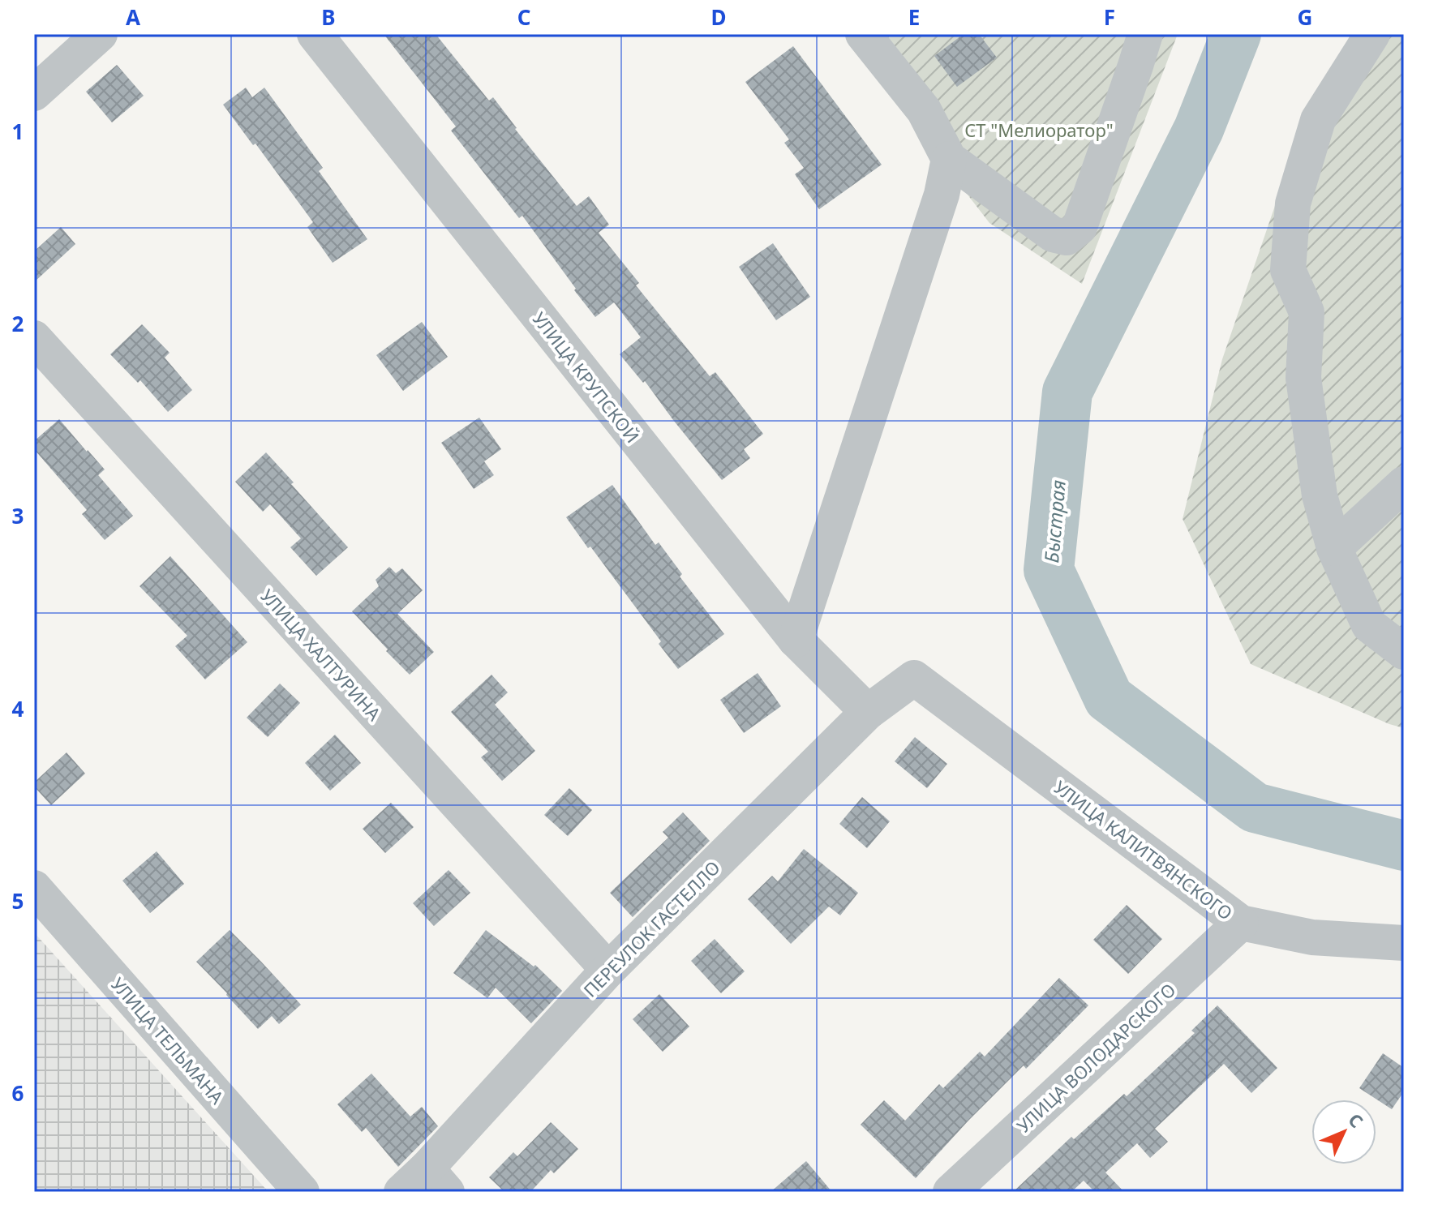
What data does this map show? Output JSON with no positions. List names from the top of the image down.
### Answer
{
  "streets": {
    "street": [
      "УЛИЦА КРУПСКОЙ",
      "УЛИЦА ХАЛТУРИНА",
      "УЛИЦА КАЛИТВЯНСКОГО",
      "ПЕРЕУЛОК ГАСТЕЛЛО",
      "УЛИЦА ТЕЛЬМАНА",
      "УЛИЦА ВОЛОДАРСКОГО"
    ]
  },
  "crossings": [
    ["УЛИЦА КРУПСКОЙ", "ПЕРЕУЛОК ГАСТЕЛЛО"],
    ["УЛИЦА ХАЛТУРИНА", "ПЕРЕУЛОК ГАСТЕЛЛО"],
    ["УЛИЦА КАЛИТВЯНСКОГО", "ПЕРЕУЛОК ГАСТЕЛЛО"],
    ["УЛИЦА КАЛИТВЯНСКОГО", "УЛИЦА ВОЛОДАРСКОГО"]
  ],
  "water": ["Быстрая"],
  "parks": ["СТ \"Мелиоратор\""],
  "north": "top right",
  "grid": {
    "columns": [
      "A",
      "B",
      "C",
      "D",
      "E",
      "F",
      "G"
    ],
    "rows": [
      "1",
      "2",
      "3",
      "4",
      "5",
      "6"
    ]
  }
}
